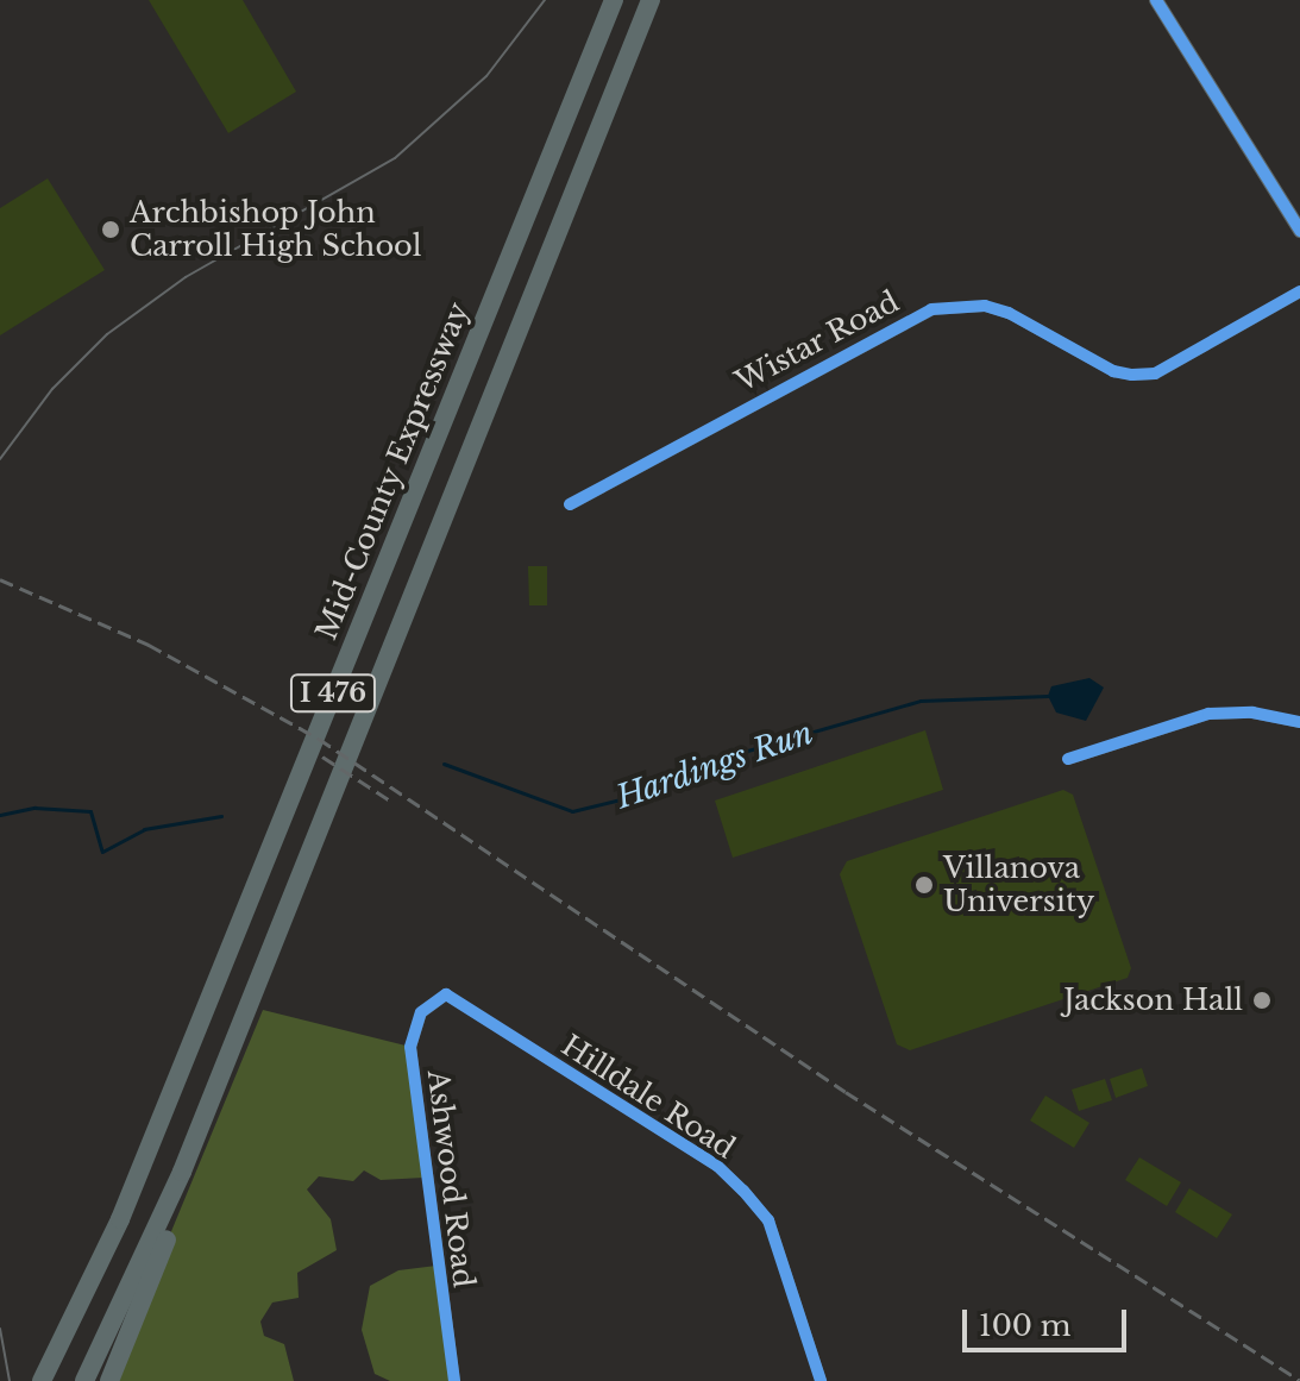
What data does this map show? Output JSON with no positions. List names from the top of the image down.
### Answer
{
  "streets": {
    "highway": ["Mid-County Expressway", "I 476"],
    "street": ["Wistar Road", "Hilldale Road", "Ashwood Road"]
  },
  "crossings": [
    ["Hilldale Road", "Ashwood Road"]
  ],
  "water": ["Hardings Run"],
  "places": ["Archbishop John Carroll High School", "Villanova University", "Jackson Hall"],
  "scale_bar": "100 m"
}
